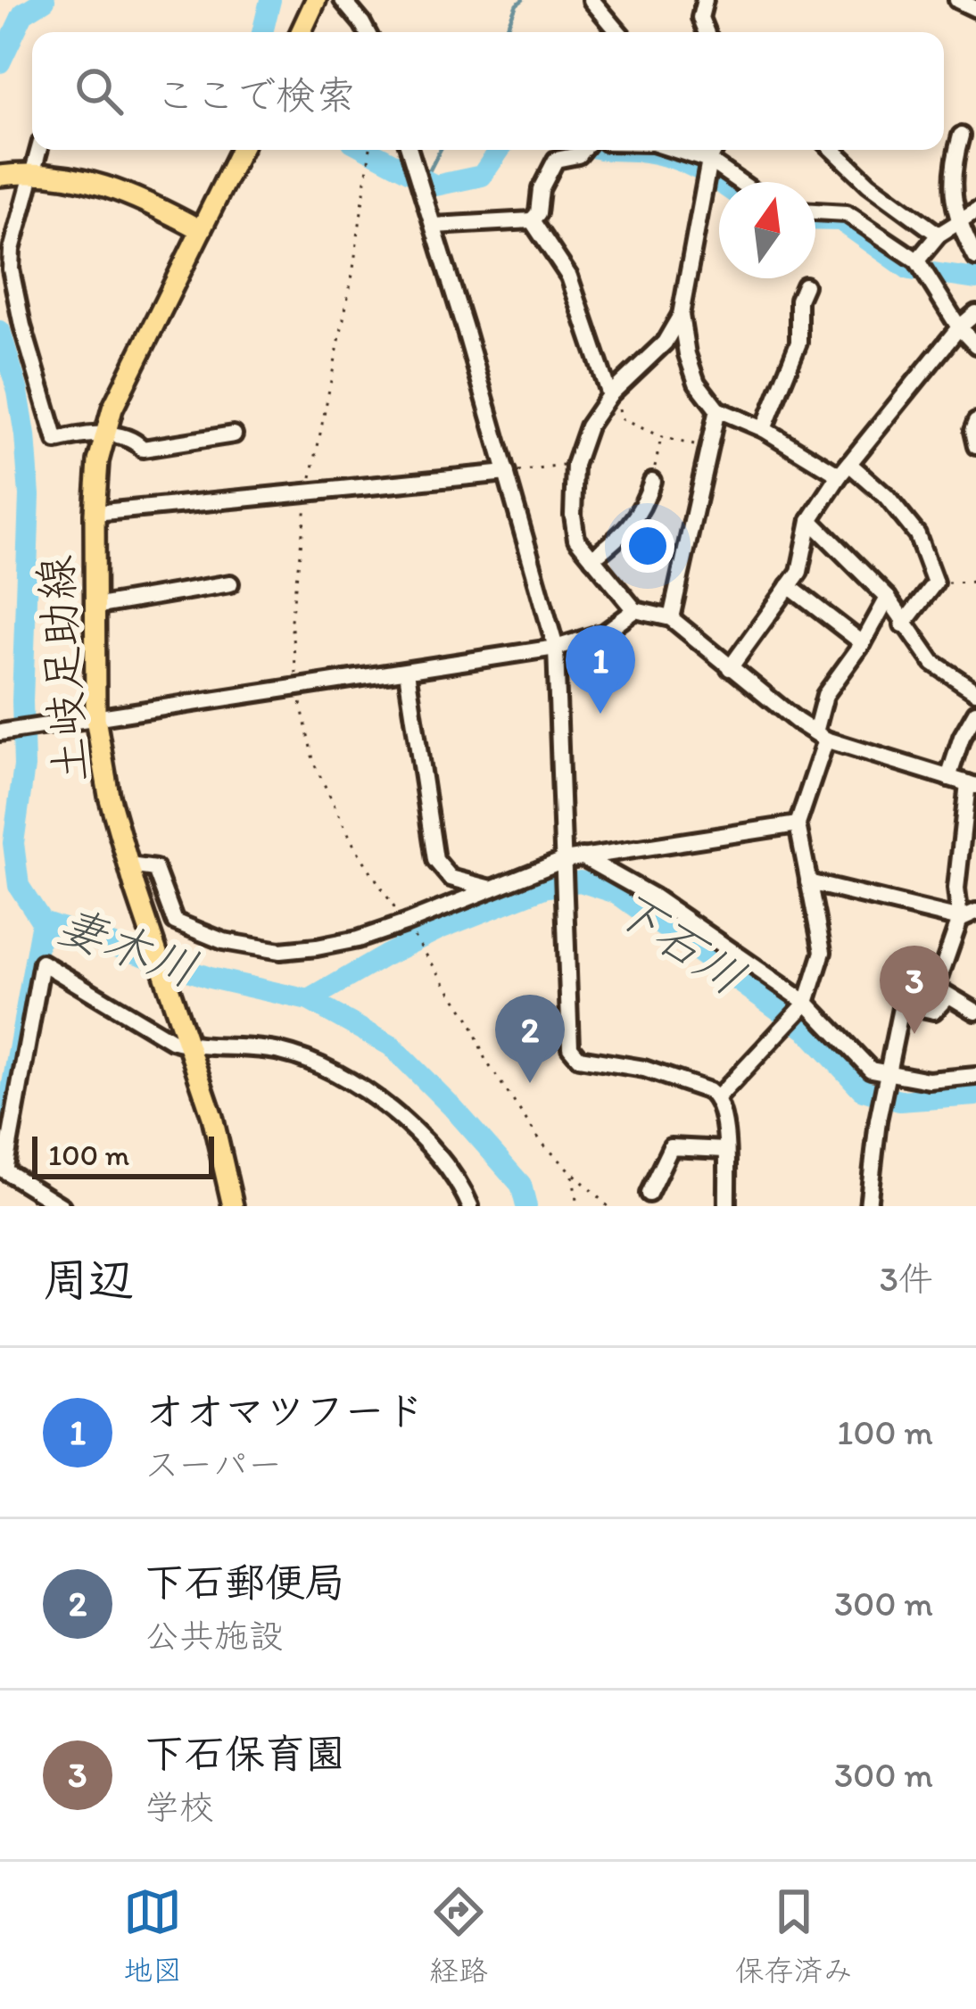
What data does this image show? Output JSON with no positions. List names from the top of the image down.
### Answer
{
  "streets": {
    "main road": ["土岐足助線"]
  },
  "water": ["下石川", "妻木川"],
  "scale_bar": "100 m",
  "north": "top",
  "page": {
    "search": "ここで検索",
    "pins": ["1", "3", "2"],
    "scale": "100 m",
    "heading": ["周辺", "3件"],
    "list": [
      {
        "mark": "1",
        "name": "オオマツフード",
        "note": "スーパー",
        "value": "100 m"
      },
      {
        "mark": "2",
        "name": "下石郵便局",
        "note": "公共施設",
        "value": "300 m"
      },
      {
        "mark": "3",
        "name": "下石保育園",
        "note": "学校",
        "value": "300 m"
      }
    ],
    "nav": ["地図", "経路", "保存済み"]
  }
}
